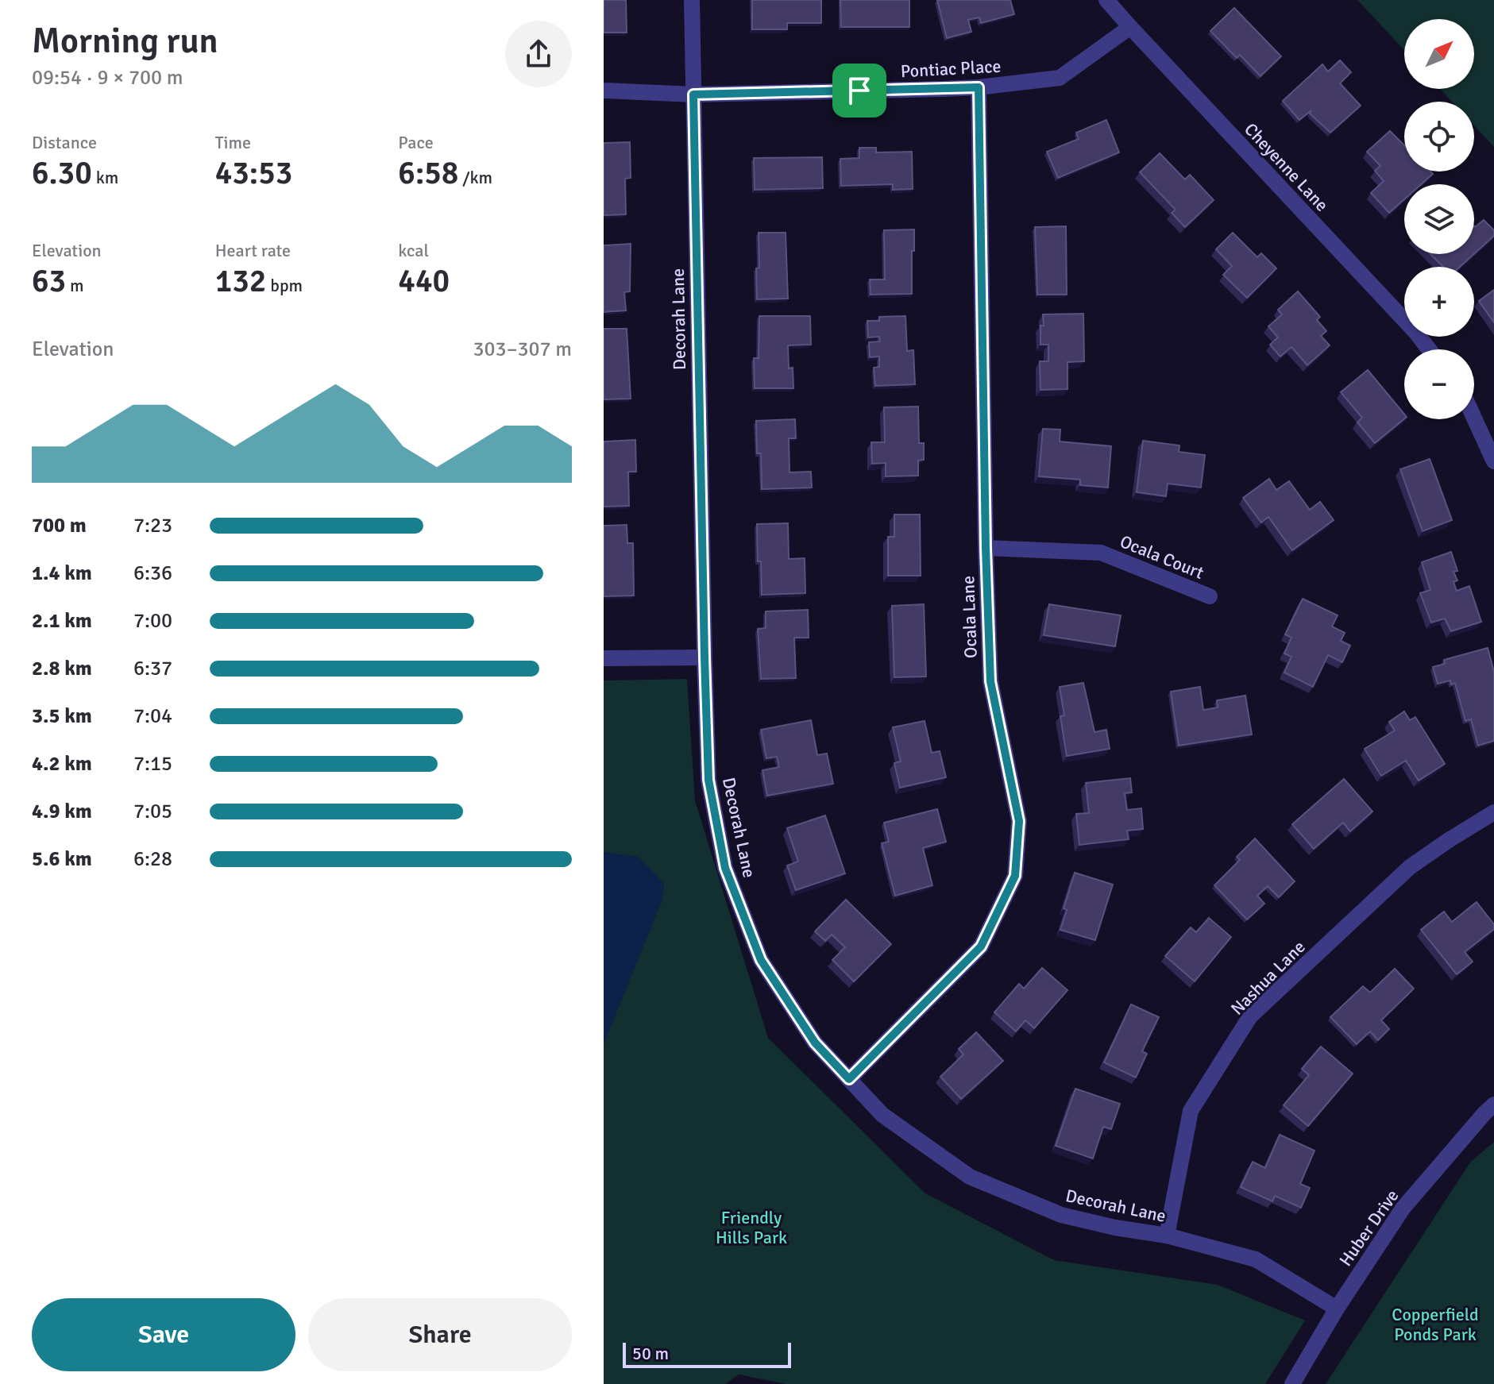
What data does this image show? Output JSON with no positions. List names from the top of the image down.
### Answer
{
  "streets": {
    "street": [
      "Pontiac Place",
      "Cheyenne Lane",
      "Decorah Lane",
      "Ocala Court",
      "Ocala Lane",
      "Nashua Lane",
      "Huber Drive"
    ]
  },
  "crossings": [
    ["Pontiac Place", "Cheyenne Lane"],
    ["Pontiac Place", "Decorah Lane"],
    ["Pontiac Place", "Ocala Lane"],
    ["Decorah Lane", "Ocala Lane"],
    ["Decorah Lane", "Nashua Lane"],
    ["Decorah Lane", "Huber Drive"],
    ["Ocala Court", "Ocala Lane"]
  ],
  "parks": ["Friendly Hills Park", "Copperfield Ponds Park"],
  "scale_bar": "50 m",
  "north": "top right",
  "page": {
    "heading": ["Morning run", "09:54 · 9 × 700 m"],
    "map_buttons": ["+", "−"],
    "stats": [
      ["Distance", "6.30 km"],
      ["Time", "43:53"],
      ["Pace", "6:58 /km"],
      ["Elevation", "63 m"],
      ["Heart rate", "132 bpm"],
      ["kcal", "440"]
    ],
    "chart": ["Elevation", "303–307 m"],
    "list": [
      {
        "name": "700 m",
        "note": "7:23"
      },
      {
        "name": "1.4 km",
        "note": "6:36"
      },
      {
        "name": "2.1 km",
        "note": "7:00"
      },
      {
        "name": "2.8 km",
        "note": "6:37"
      },
      {
        "name": "3.5 km",
        "note": "7:04"
      },
      {
        "name": "4.2 km",
        "note": "7:15"
      },
      {
        "name": "4.9 km",
        "note": "7:05"
      },
      {
        "name": "5.6 km",
        "note": "6:28"
      }
    ],
    "buttons": ["Save", "Share"],
    "scale": "50 m"
  }
}
